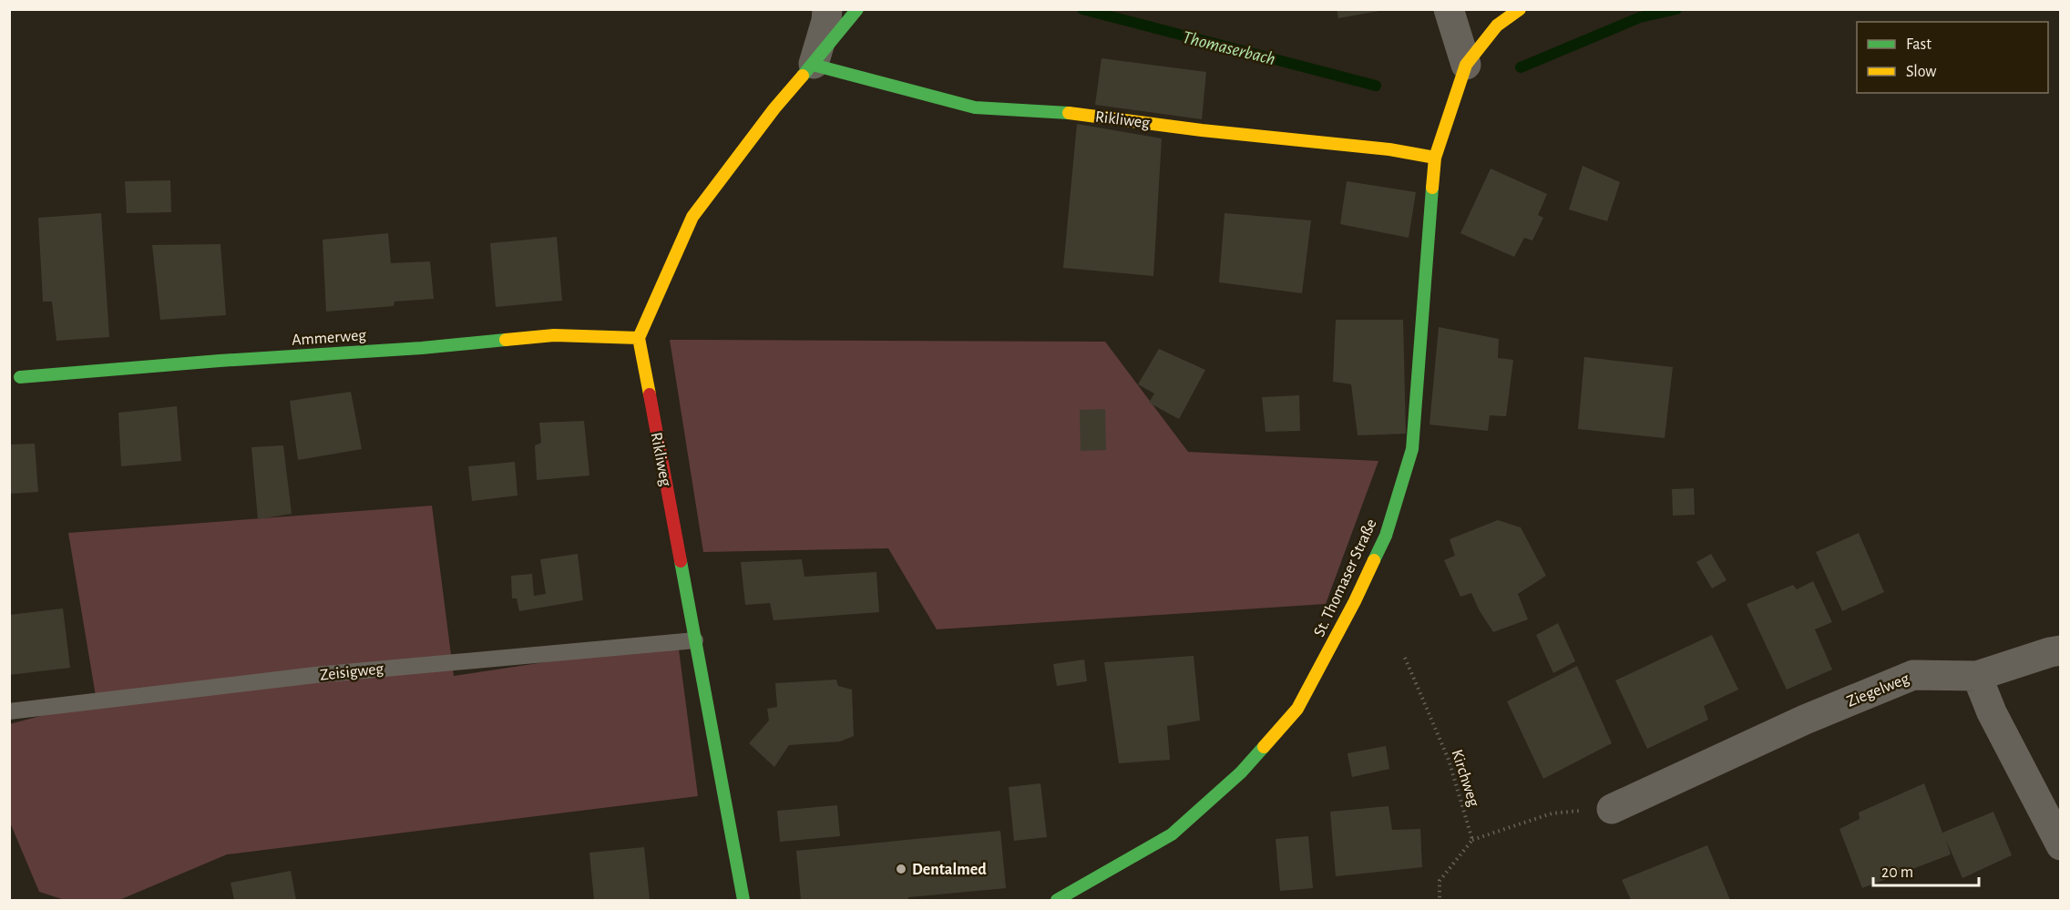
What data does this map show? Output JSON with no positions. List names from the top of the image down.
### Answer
{
  "streets": {
    "street": [
      "Rikliweg",
      "Ammerweg",
      "St. Thomaser Straße",
      "Ziegelweg"
    ],
    "lane": ["Zeisigweg"],
    "path": ["Kirchweg"]
  },
  "crossings": [
    ["Rikliweg", "Ammerweg"],
    ["Rikliweg", "St. Thomaser Straße"],
    ["Rikliweg", "Zeisigweg"]
  ],
  "water": ["Thomaserbach"],
  "places": ["Dentalmed"],
  "legend": ["Fast", "Slow"],
  "scale_bar": "20 m"
}
